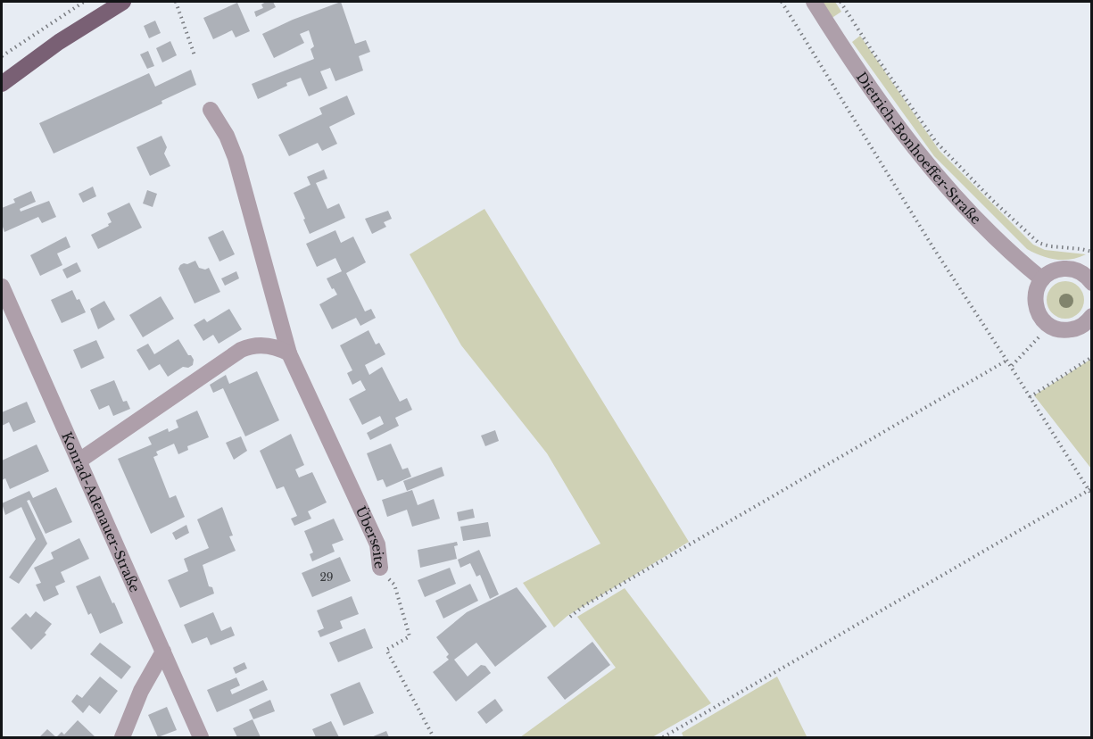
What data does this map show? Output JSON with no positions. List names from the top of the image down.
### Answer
{
  "streets": {
    "street": ["Dietrich-Bonhoeffer-Straße", "Konrad-Adenauer-Straße", "Überseite"]
  },
  "house_numbers": ["29"]
}
